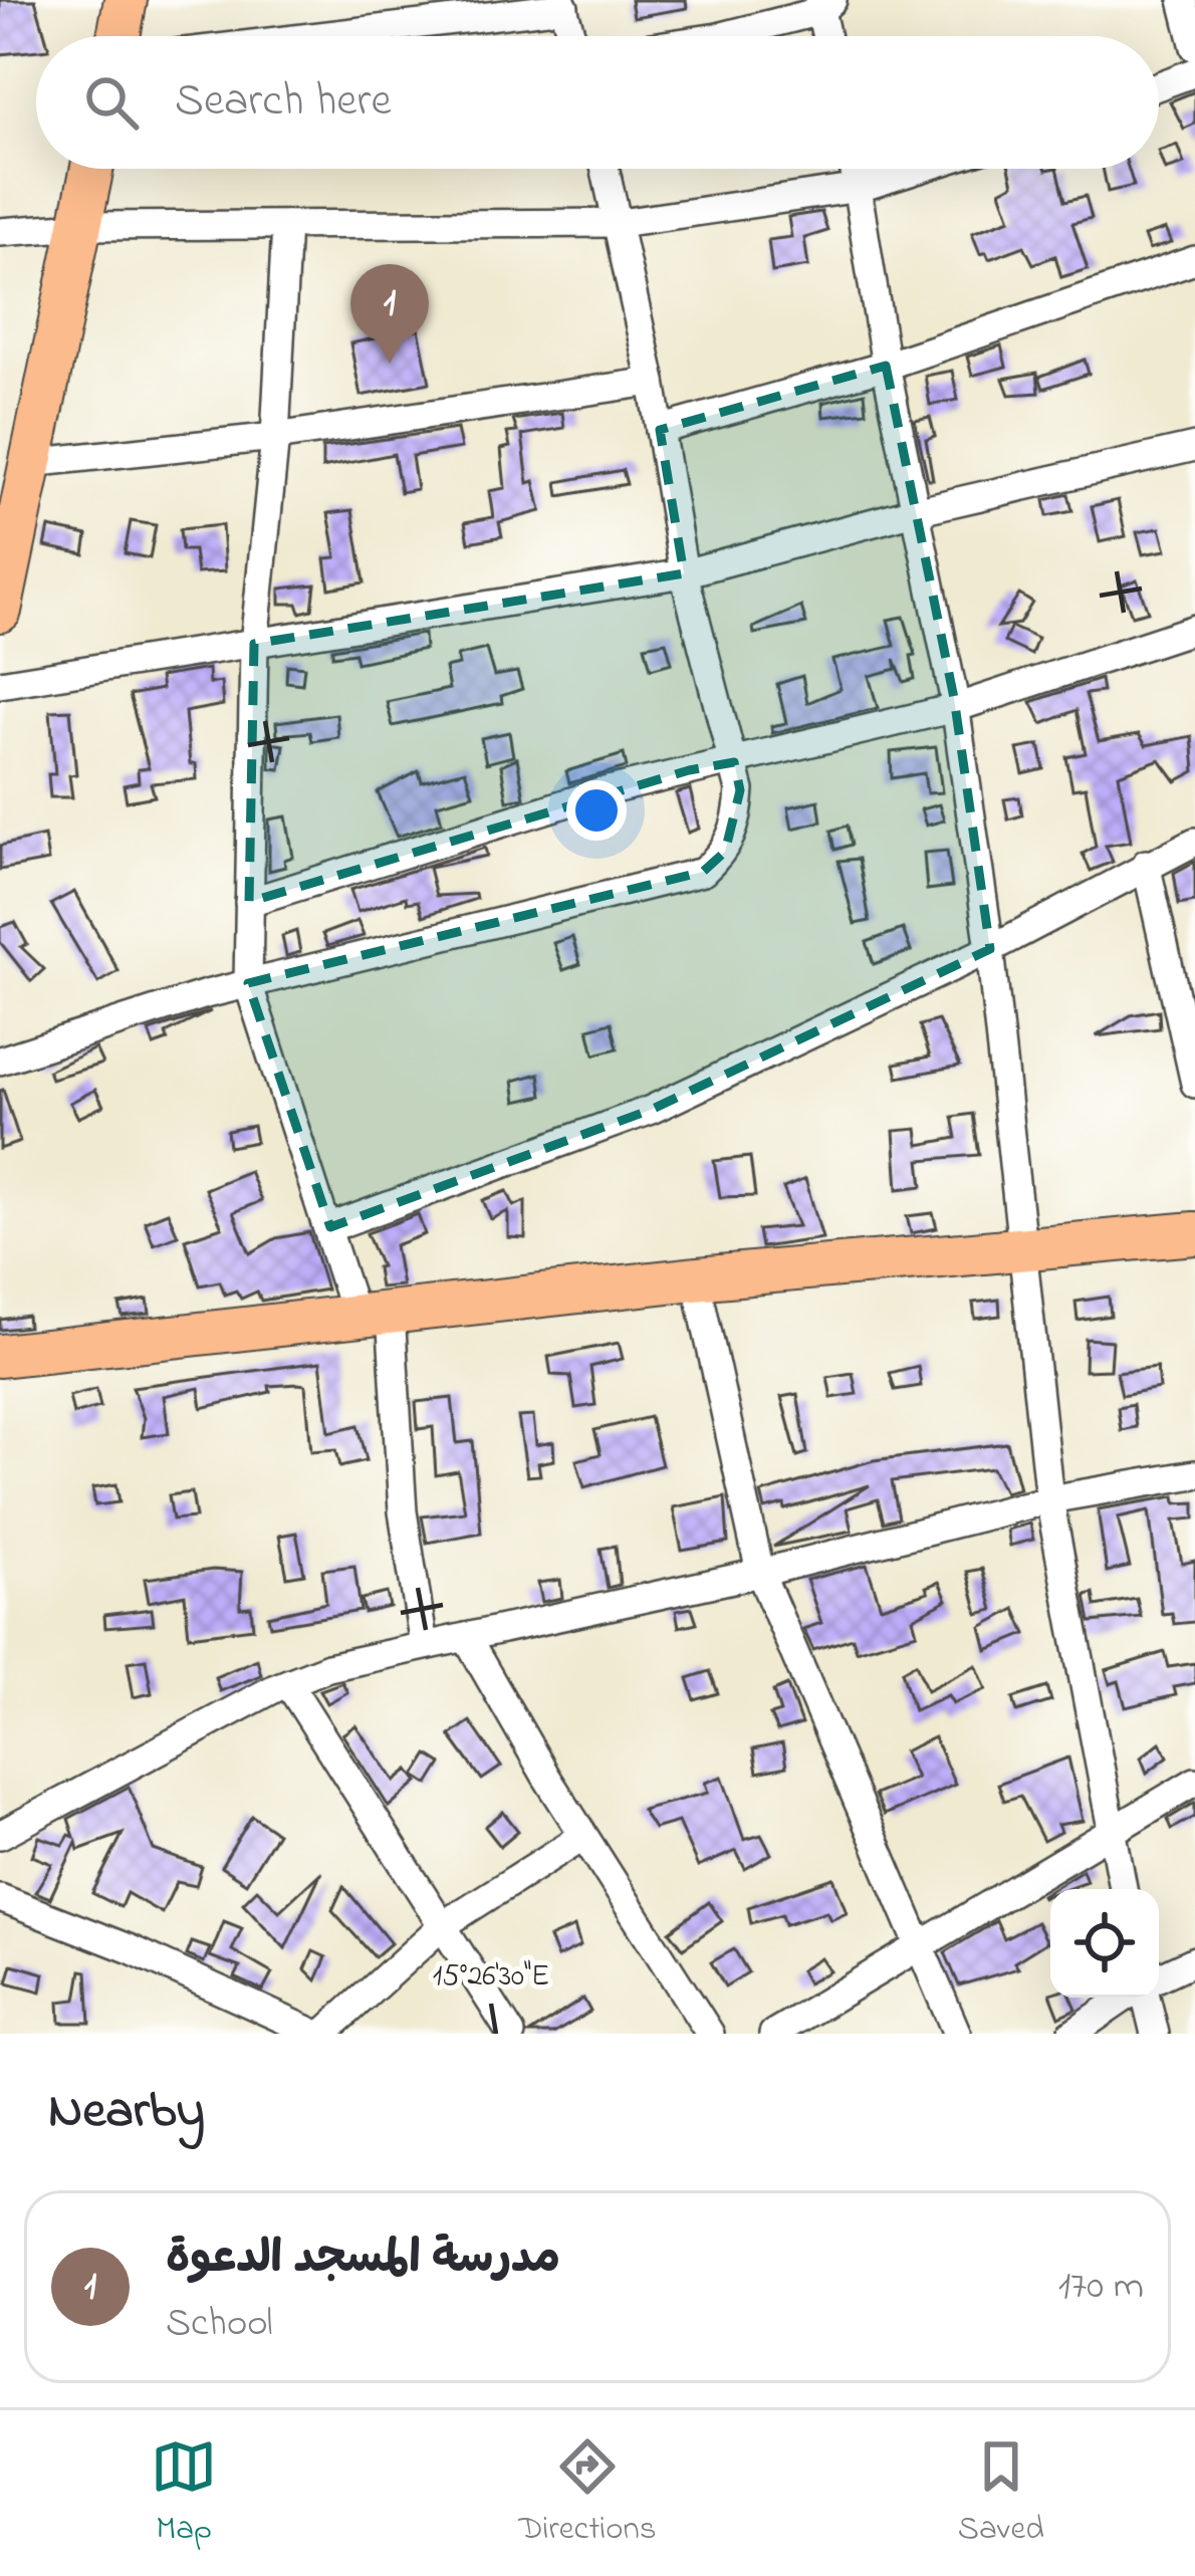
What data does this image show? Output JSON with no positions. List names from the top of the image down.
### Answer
{
  "page": {
    "search": "Search here",
    "pins": "1",
    "heading": "Nearby",
    "list": [
      {
        "mark": "1",
        "name": "مدرسة المسجد الدعوة",
        "note": "School",
        "value": "170 m"
      }
    ],
    "nav": ["Map", "Directions", "Saved"]
  },
  "coordinates": ["15°26'30\"E"]
}
